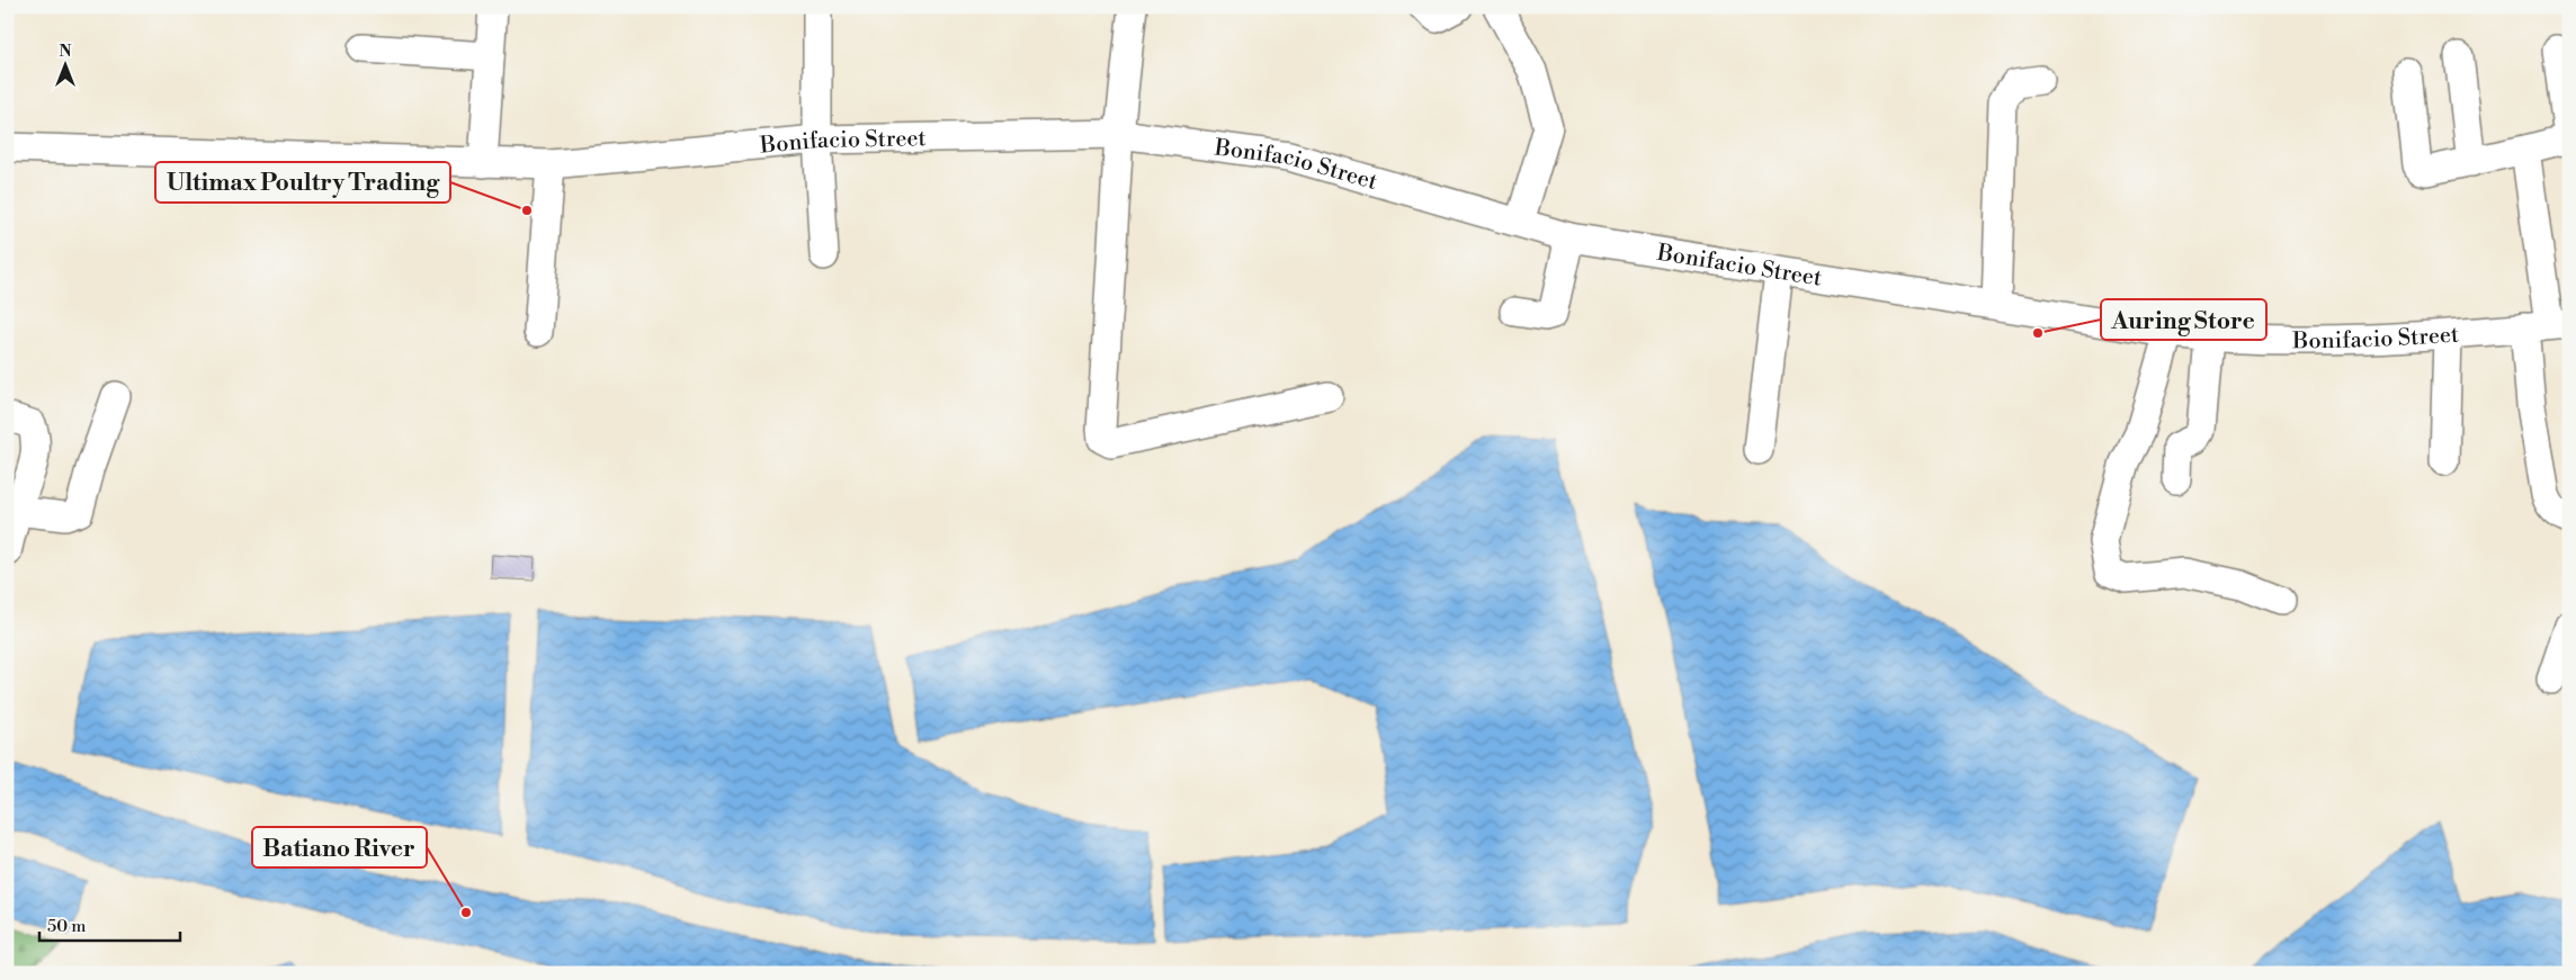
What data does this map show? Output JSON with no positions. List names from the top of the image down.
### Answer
{
  "streets": {
    "street": ["Bonifacio Street"]
  },
  "places": ["Ultimax Poultry Trading", "Auring Store", "Batiano River"],
  "scale_bar": "50 m",
  "north": "top"
}
